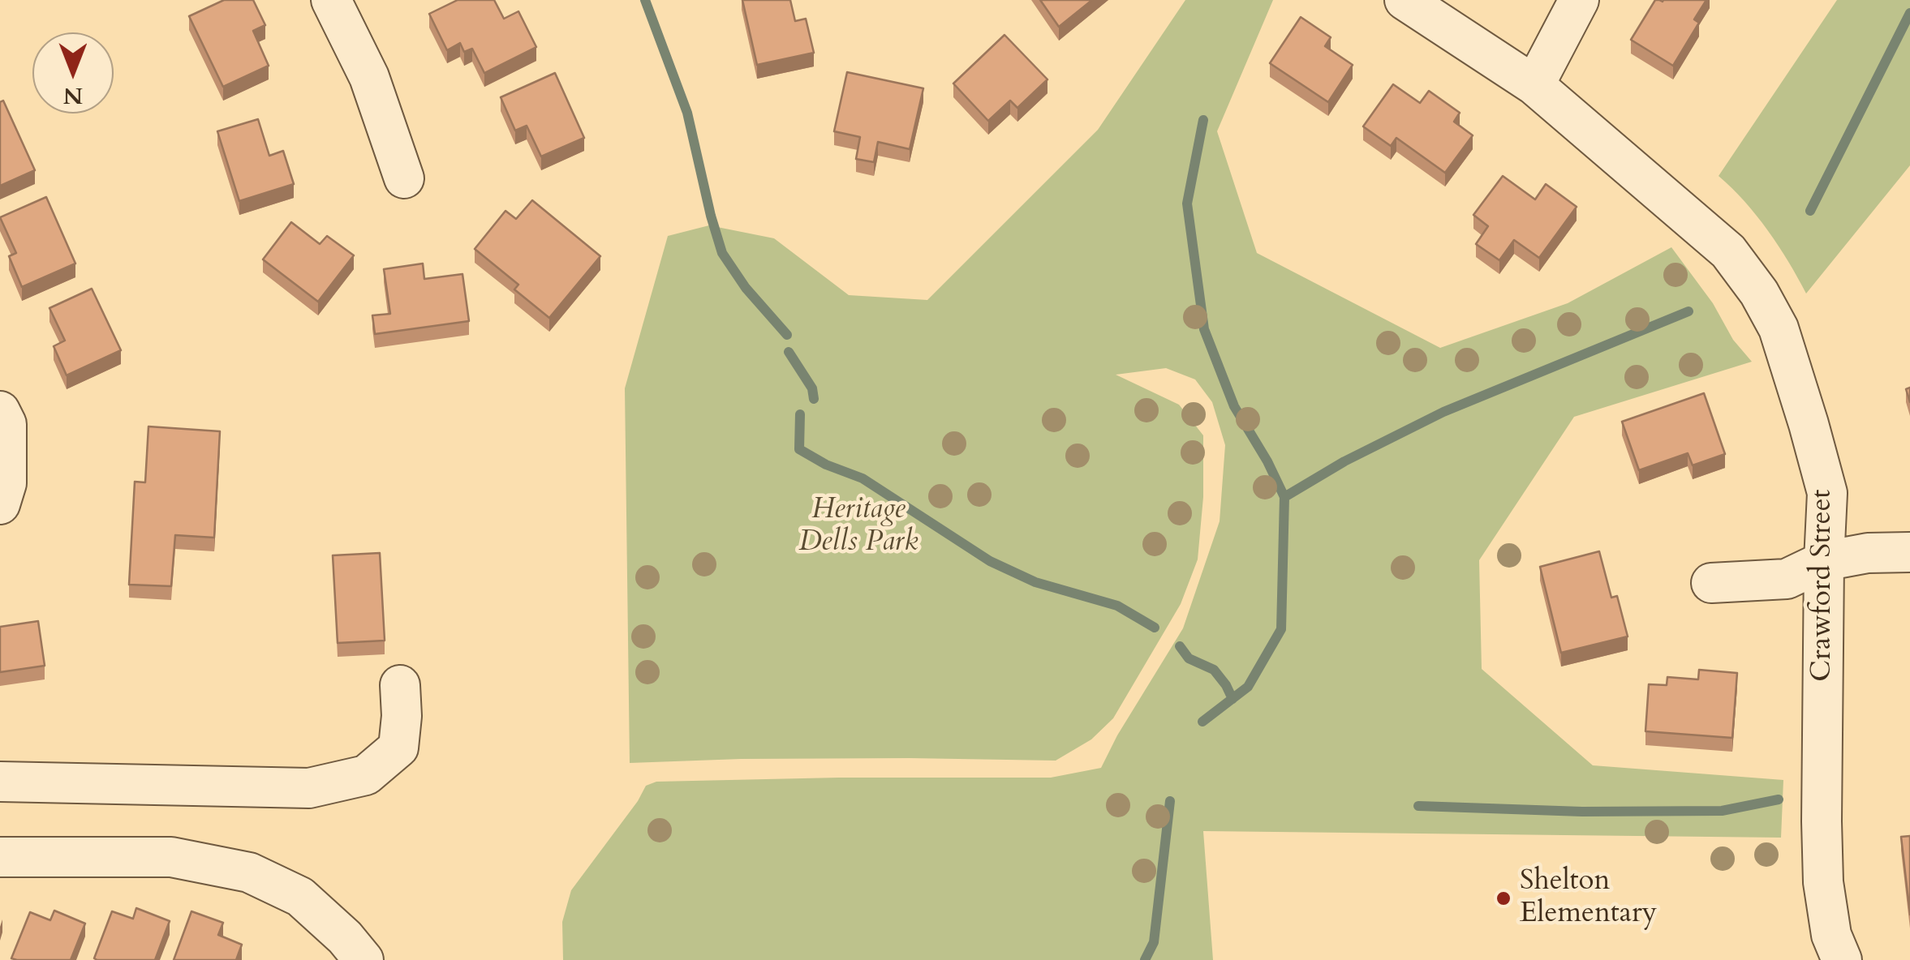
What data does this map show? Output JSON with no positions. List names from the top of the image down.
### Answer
{
  "streets": {
    "street": ["Crawford Street"]
  },
  "parks": ["Heritage Dells Park"],
  "places": ["Shelton Elementary"],
  "north": "bottom"
}
